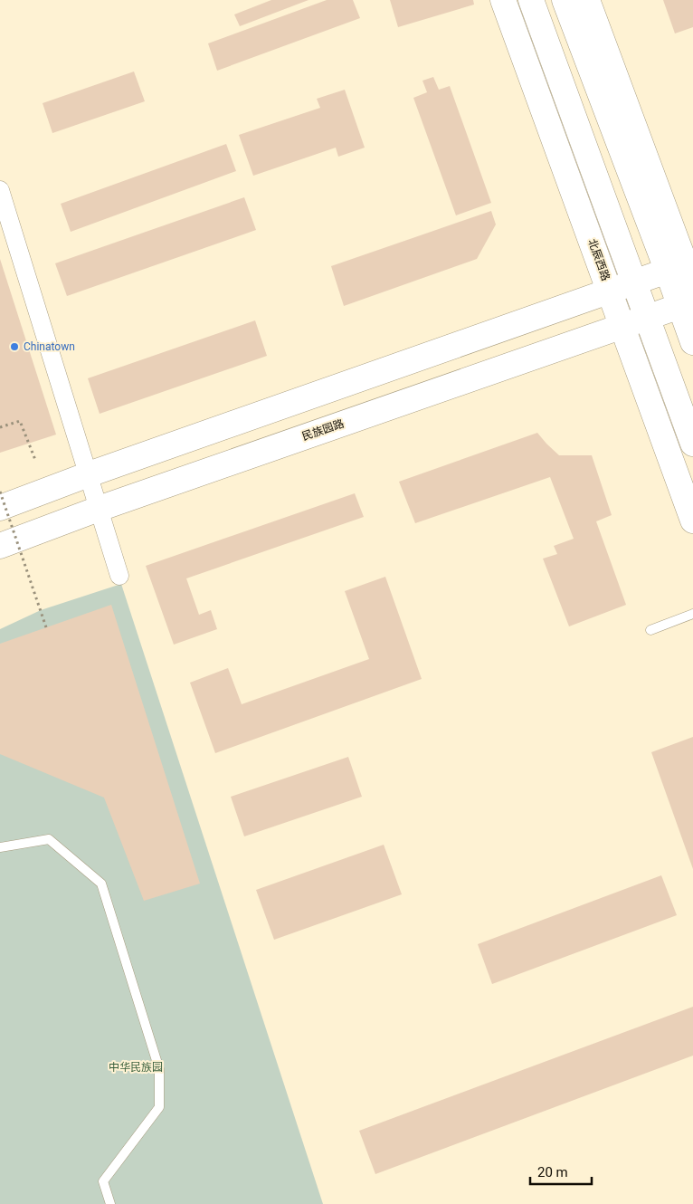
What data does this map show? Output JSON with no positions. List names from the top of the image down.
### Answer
{
  "streets": {
    "main road": ["北辰西路", "民族园路"]
  },
  "crossings": [
    ["北辰西路", "民族园路"]
  ],
  "parks": ["中华民族园"],
  "places": ["Chinatown"],
  "scale_bar": "20 m"
}
